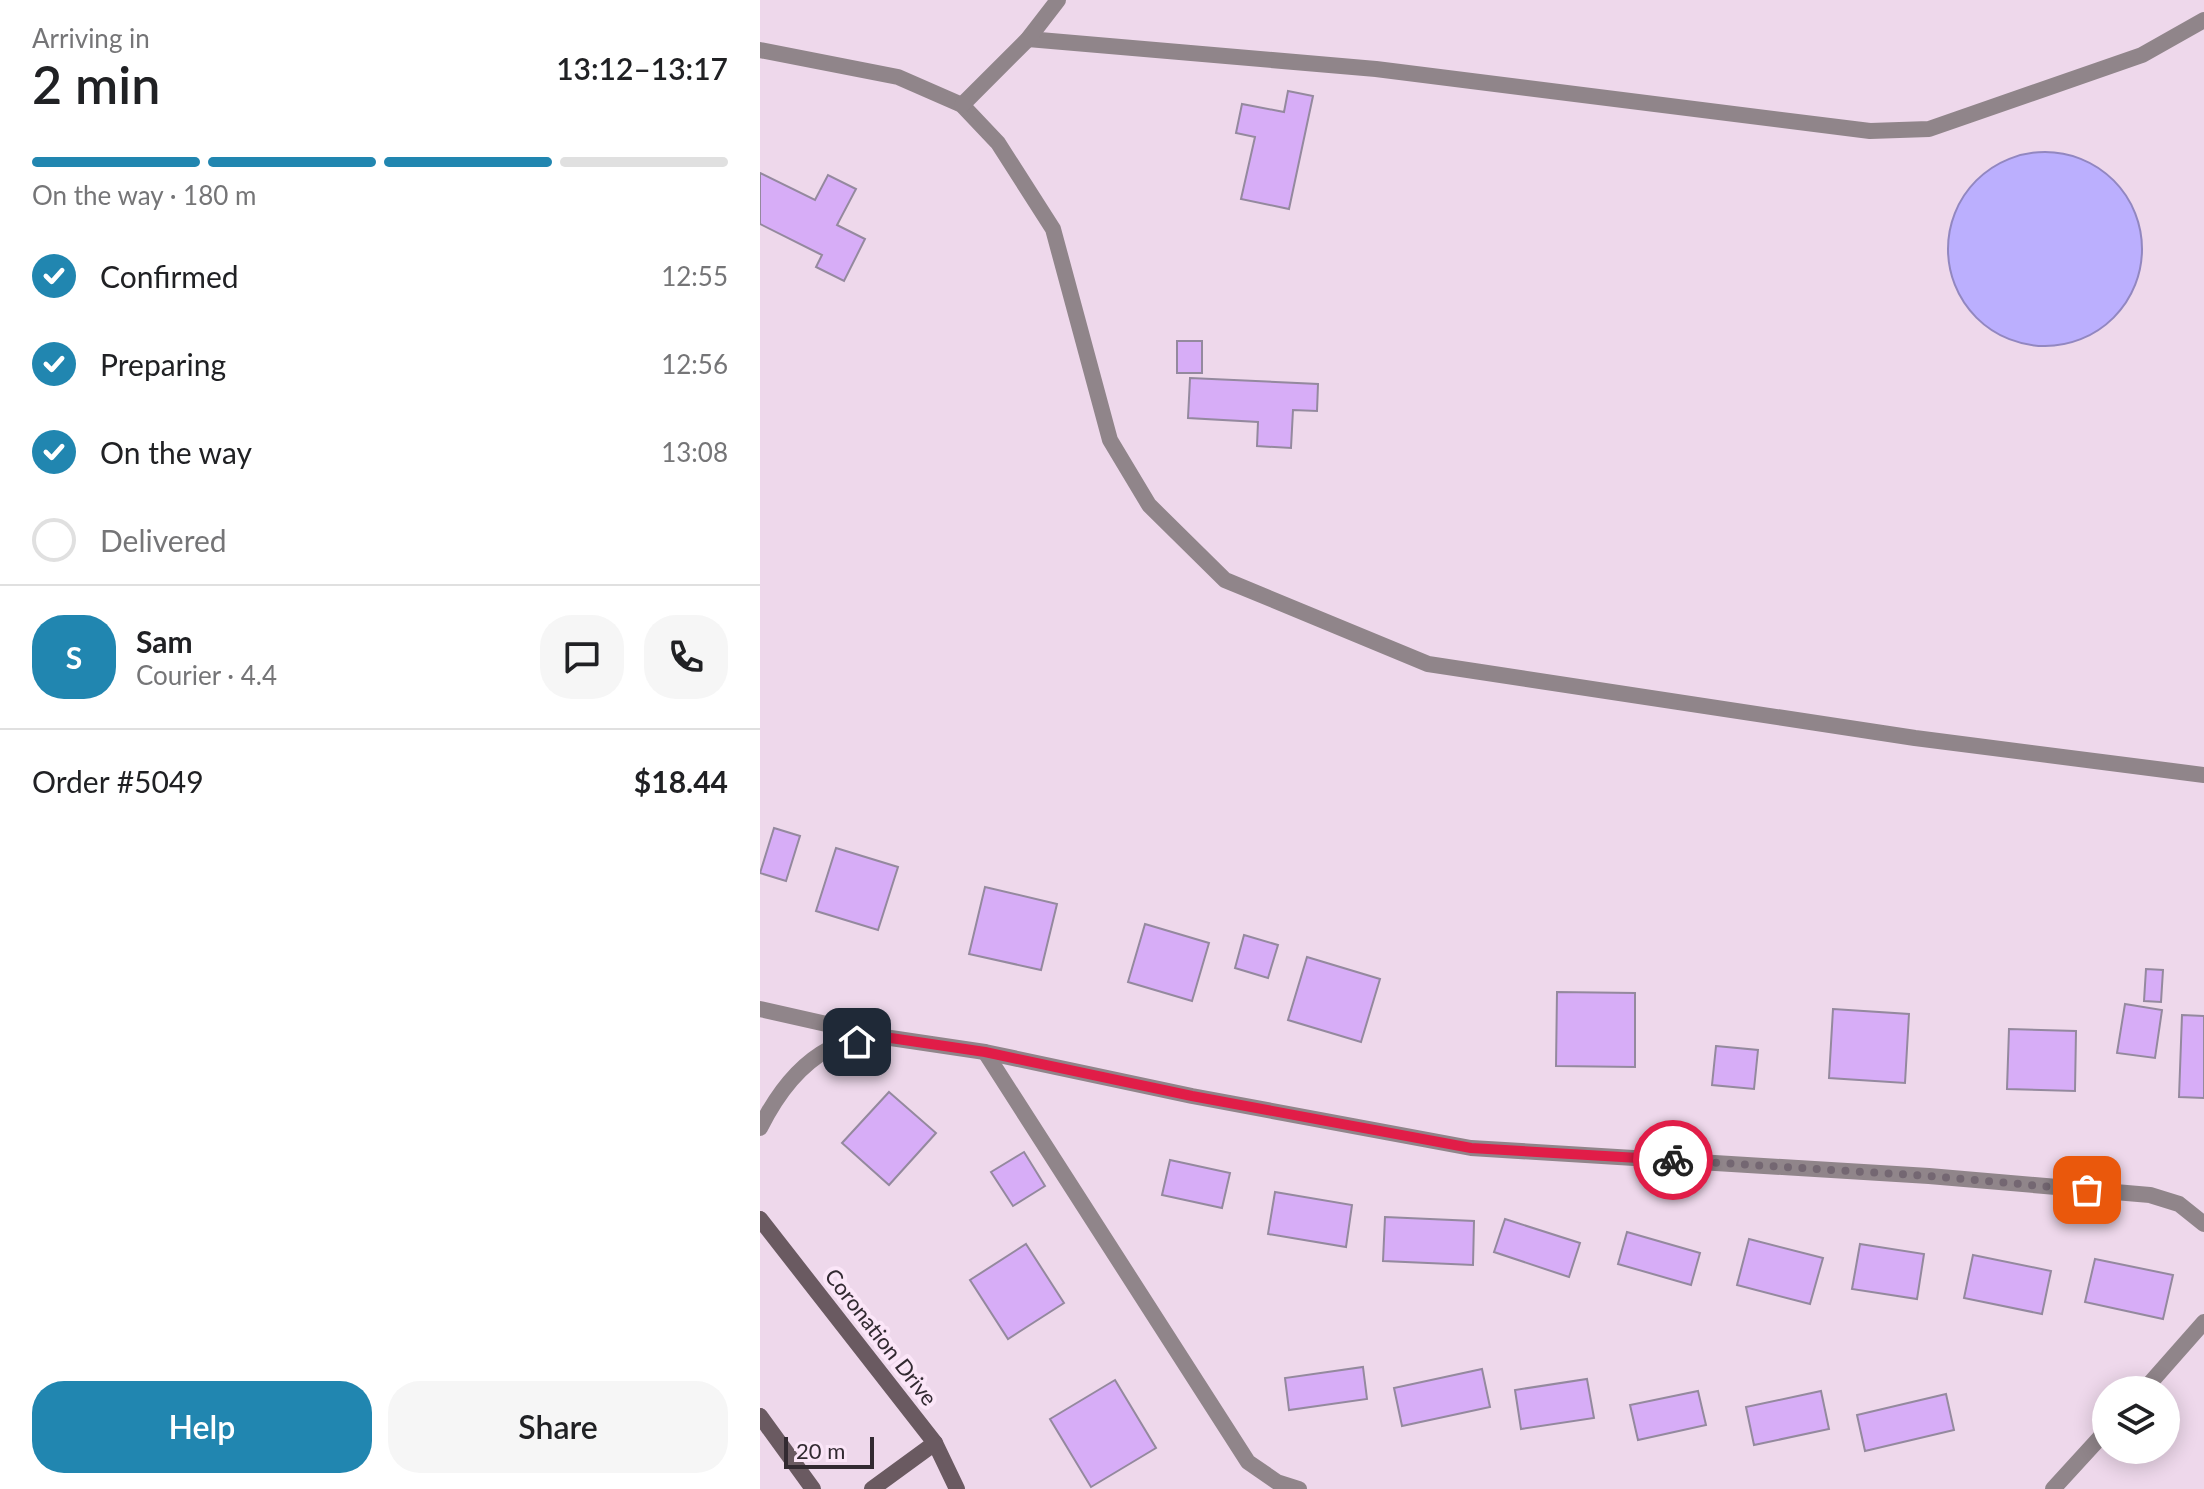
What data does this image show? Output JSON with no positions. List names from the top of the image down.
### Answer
{
  "streets": {
    "street": ["Coronation Drive"]
  },
  "scale_bar": "20 m",
  "page": {
    "heading": ["2 min", "Arriving in", "13:12–13:17"],
    "panel": [
      "Sam",
      "Courier · 4.4",
      "Order #5049",
      "$18.44"
    ],
    "bar": "On the way · 180 m",
    "list": [
      ["Confirmed", "12:55"],
      ["Preparing", "12:56"],
      ["On the way", "13:08"],
      "Delivered"
    ],
    "round": "S",
    "buttons": ["Help", "Share"],
    "scale": "20 m"
  }
}
